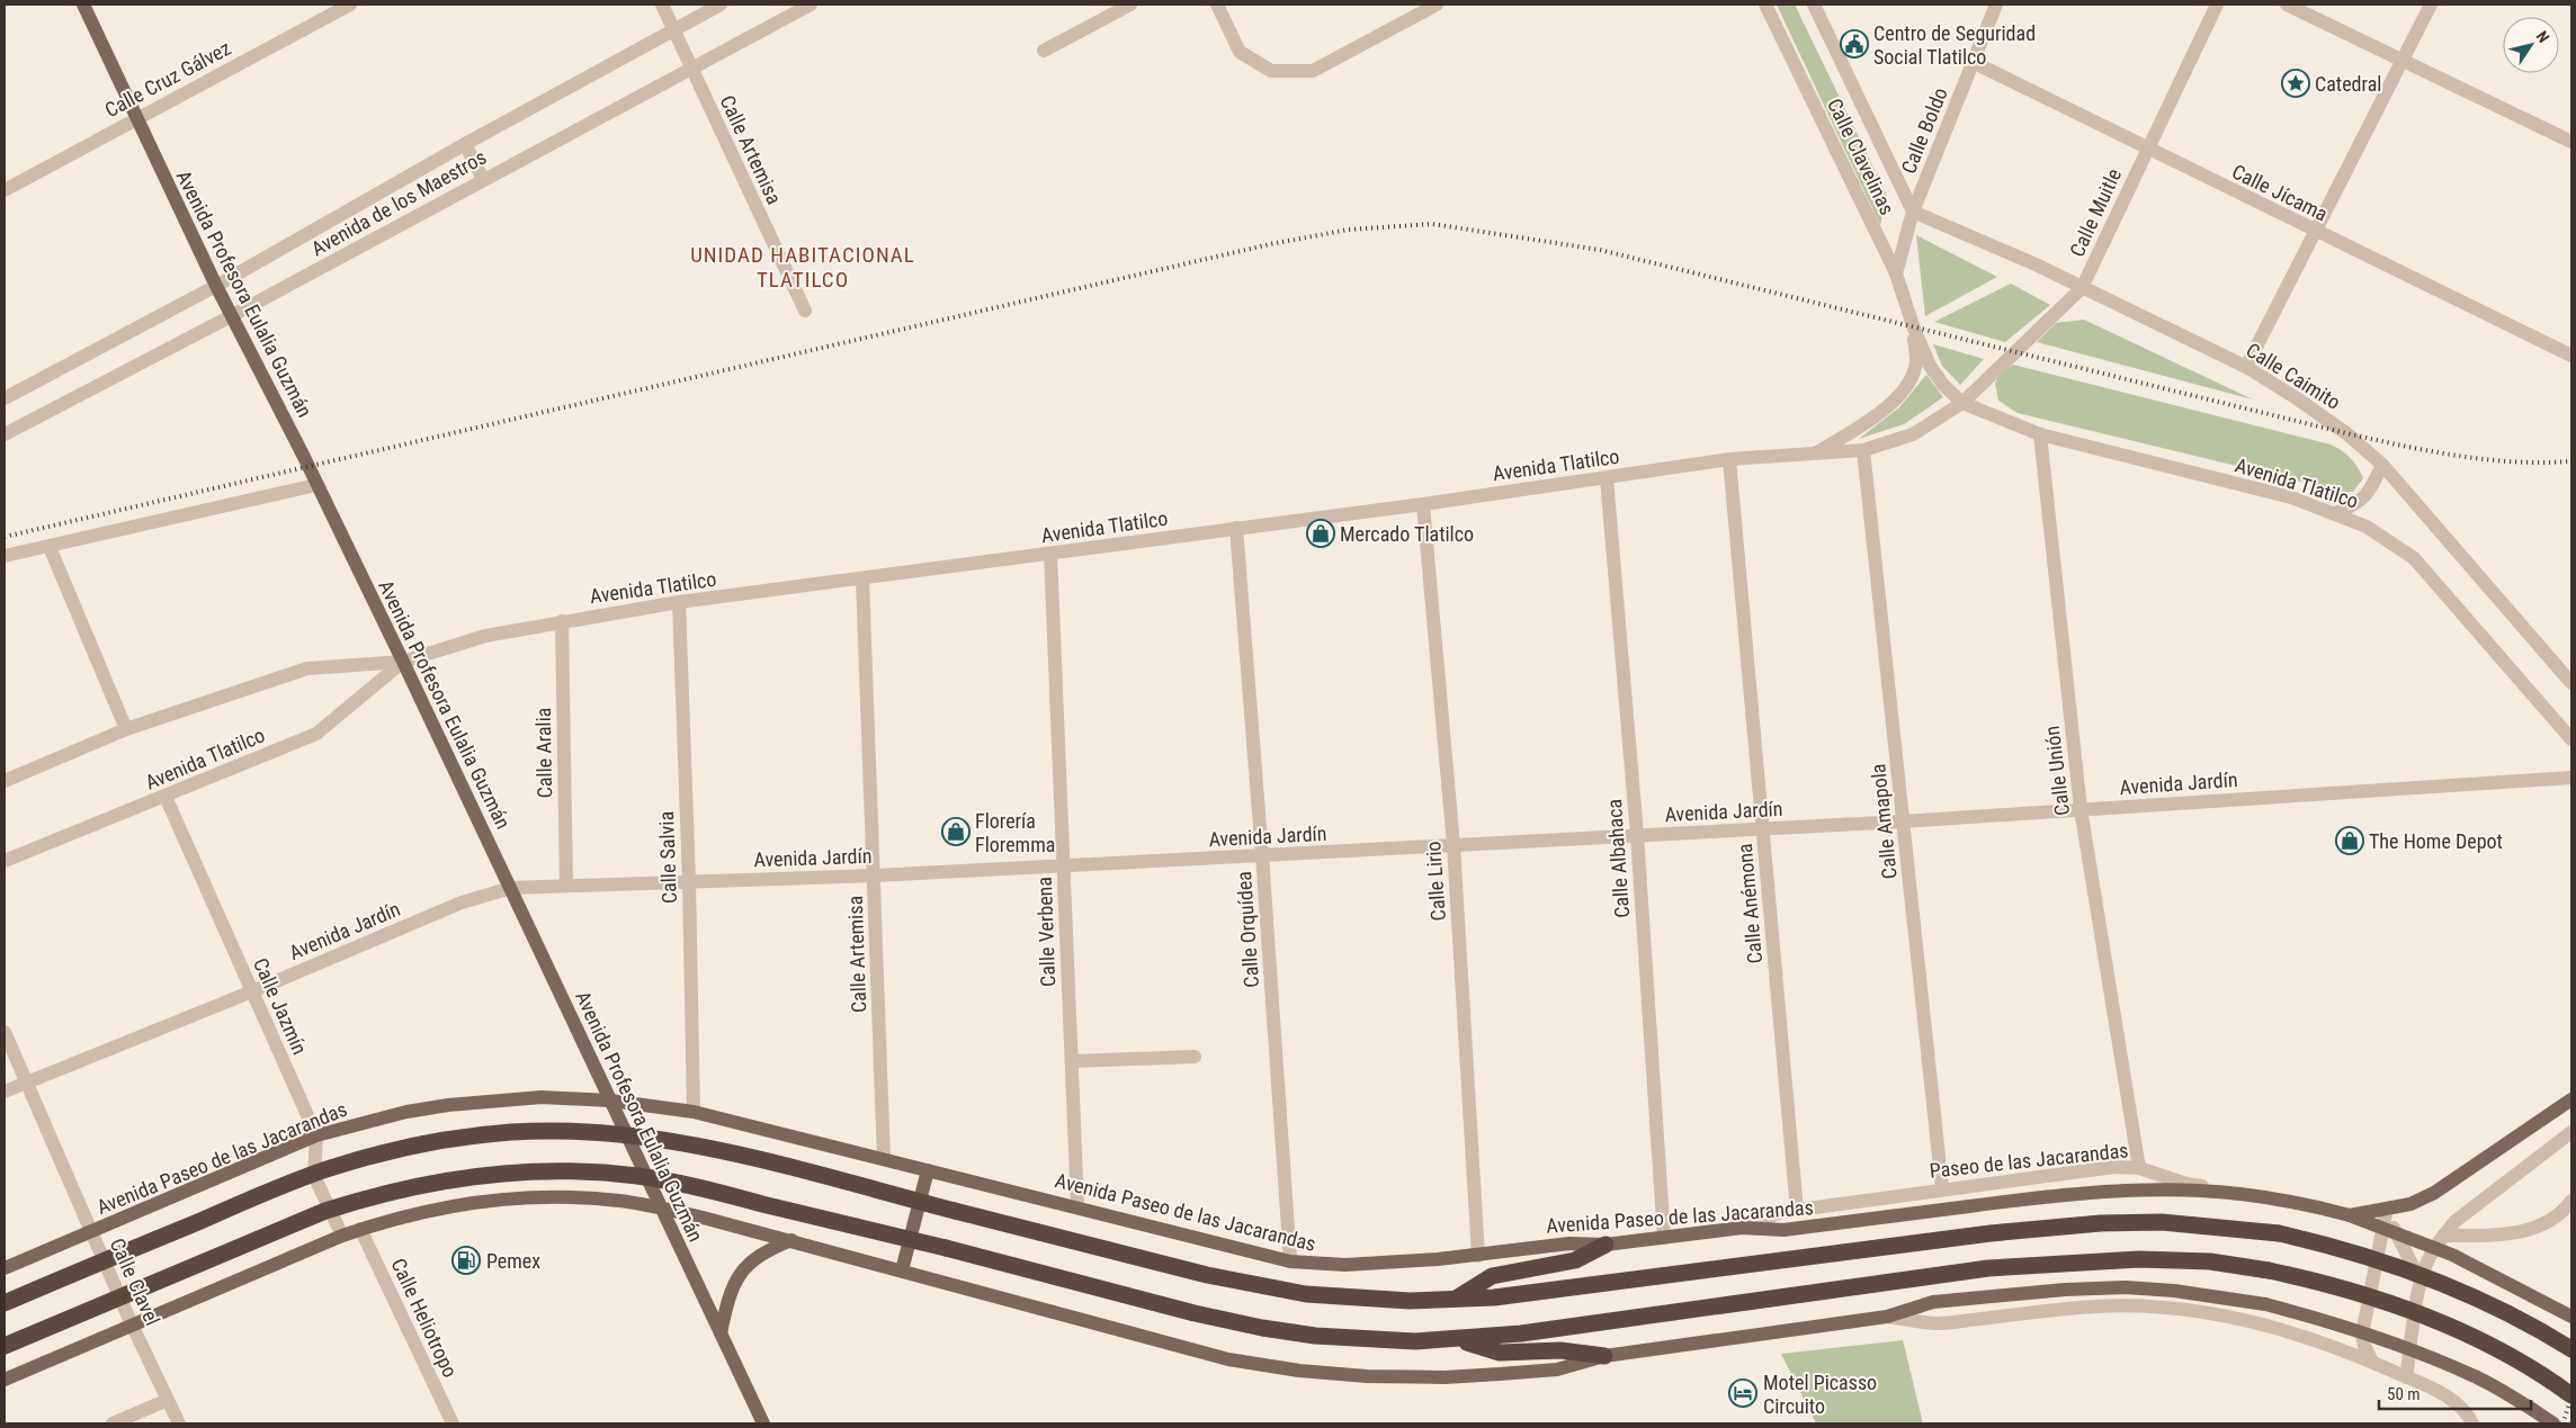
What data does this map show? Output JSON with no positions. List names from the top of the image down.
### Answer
{
  "streets": {
    "main road": ["Avenida Profesora Eulalia Guzmán", "Avenida Paseo de las Jacarandas"],
    "street": [
      "Calle Cruz Gálvez",
      "Calle Boldo",
      "Calle Artemisa",
      "Calle Clavelinas",
      "Calle Jícama",
      "Avenida de los Maestros",
      "Calle Muitle",
      "Calle Caimito",
      "Avenida Tlatilco",
      "Calle Aralia",
      "Calle Unión",
      "Avenida Jardín",
      "Calle Amapola",
      "Calle Salvia",
      "Calle Albahaca",
      "Calle Lirio",
      "Calle Anémona",
      "Calle Orquídea",
      "Calle Verbena",
      "Calle Jazmín",
      "Paseo de las Jacarandas",
      "Calle Clavel",
      "Calle Heliotropo"
    ]
  },
  "crossings": [
    ["Calle Cruz Gálvez", "Avenida Profesora Eulalia Guzmán"],
    ["Calle Boldo", "Calle Clavelinas"],
    ["Calle Boldo", "Calle Jícama"],
    ["Calle Boldo", "Calle Caimito"],
    ["Calle Artemisa", "Avenida de los Maestros"],
    ["Calle Artemisa", "Avenida Tlatilco"],
    ["Calle Artemisa", "Avenida Jardín"],
    ["Calle Artemisa", "Avenida Paseo de las Jacarandas"],
    ["Calle Clavelinas", "Calle Caimito"],
    ["Calle Clavelinas", "Avenida Tlatilco"],
    ["Calle Jícama", "Calle Muitle"],
    ["Avenida de los Maestros", "Avenida Profesora Eulalia Guzmán"],
    ["Calle Muitle", "Calle Caimito"],
    ["Calle Muitle", "Avenida Tlatilco"],
    ["Avenida Profesora Eulalia Guzmán", "Avenida Tlatilco"],
    ["Avenida Profesora Eulalia Guzmán", "Avenida Jardín"],
    ["Avenida Profesora Eulalia Guzmán", "Avenida Paseo de las Jacarandas"],
    ["Avenida Tlatilco", "Calle Aralia"],
    ["Avenida Tlatilco", "Calle Unión"],
    ["Avenida Tlatilco", "Calle Amapola"],
    ["Avenida Tlatilco", "Calle Salvia"],
    ["Avenida Tlatilco", "Calle Albahaca"],
    ["Avenida Tlatilco", "Calle Lirio"],
    ["Avenida Tlatilco", "Calle Anémona"],
    ["Avenida Tlatilco", "Calle Orquídea"],
    ["Avenida Tlatilco", "Calle Verbena"],
    ["Avenida Tlatilco", "Calle Jazmín"],
    ["Calle Aralia", "Avenida Jardín"],
    ["Calle Unión", "Avenida Jardín"],
    ["Calle Unión", "Paseo de las Jacarandas"],
    ["Avenida Jardín", "Calle Amapola"],
    ["Avenida Jardín", "Calle Salvia"],
    ["Avenida Jardín", "Calle Albahaca"],
    ["Avenida Jardín", "Calle Lirio"],
    ["Avenida Jardín", "Calle Anémona"],
    ["Avenida Jardín", "Calle Orquídea"],
    ["Avenida Jardín", "Calle Verbena"],
    ["Avenida Jardín", "Calle Jazmín"],
    ["Avenida Jardín", "Calle Clavel"],
    ["Calle Amapola", "Paseo de las Jacarandas"],
    ["Calle Salvia", "Avenida Paseo de las Jacarandas"],
    ["Calle Albahaca", "Avenida Paseo de las Jacarandas"],
    ["Calle Lirio", "Avenida Paseo de las Jacarandas"],
    ["Calle Anémona", "Paseo de las Jacarandas"],
    ["Calle Orquídea", "Avenida Paseo de las Jacarandas"],
    ["Calle Verbena", "Avenida Paseo de las Jacarandas"],
    ["Calle Jazmín", "Avenida Paseo de las Jacarandas"],
    ["Avenida Paseo de las Jacarandas", "Paseo de las Jacarandas"],
    ["Avenida Paseo de las Jacarandas", "Calle Clavel"]
  ],
  "districts": ["UNIDAD HABITACIONAL TLATILCO"],
  "places": {
    "public building": ["Centro de Seguridad Social Tlatilco"],
    "place": ["Catedral"],
    "shop": ["Mercado Tlatilco", "Florería Floremma", "The Home Depot"],
    "fuel station": ["Pemex"],
    "hotel": ["Motel Picasso Circuito"]
  },
  "scale_bar": "50 m",
  "north": "top right"
}
